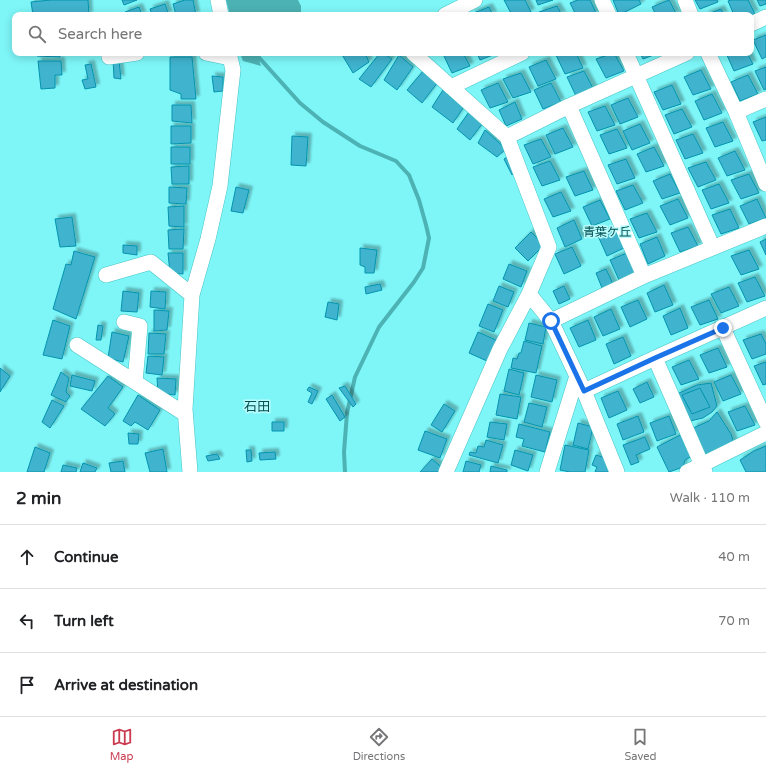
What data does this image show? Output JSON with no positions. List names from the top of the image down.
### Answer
{
  "districts": ["青葉ケ丘", "石田"],
  "page": {
    "search": "Search here",
    "heading": ["2 min", "Walk · 110 m"],
    "list": [
      ["Continue", "40 m"],
      ["Turn left", "70 m"],
      "Arrive at destination"
    ],
    "nav": ["Map", "Directions", "Saved"]
  }
}
